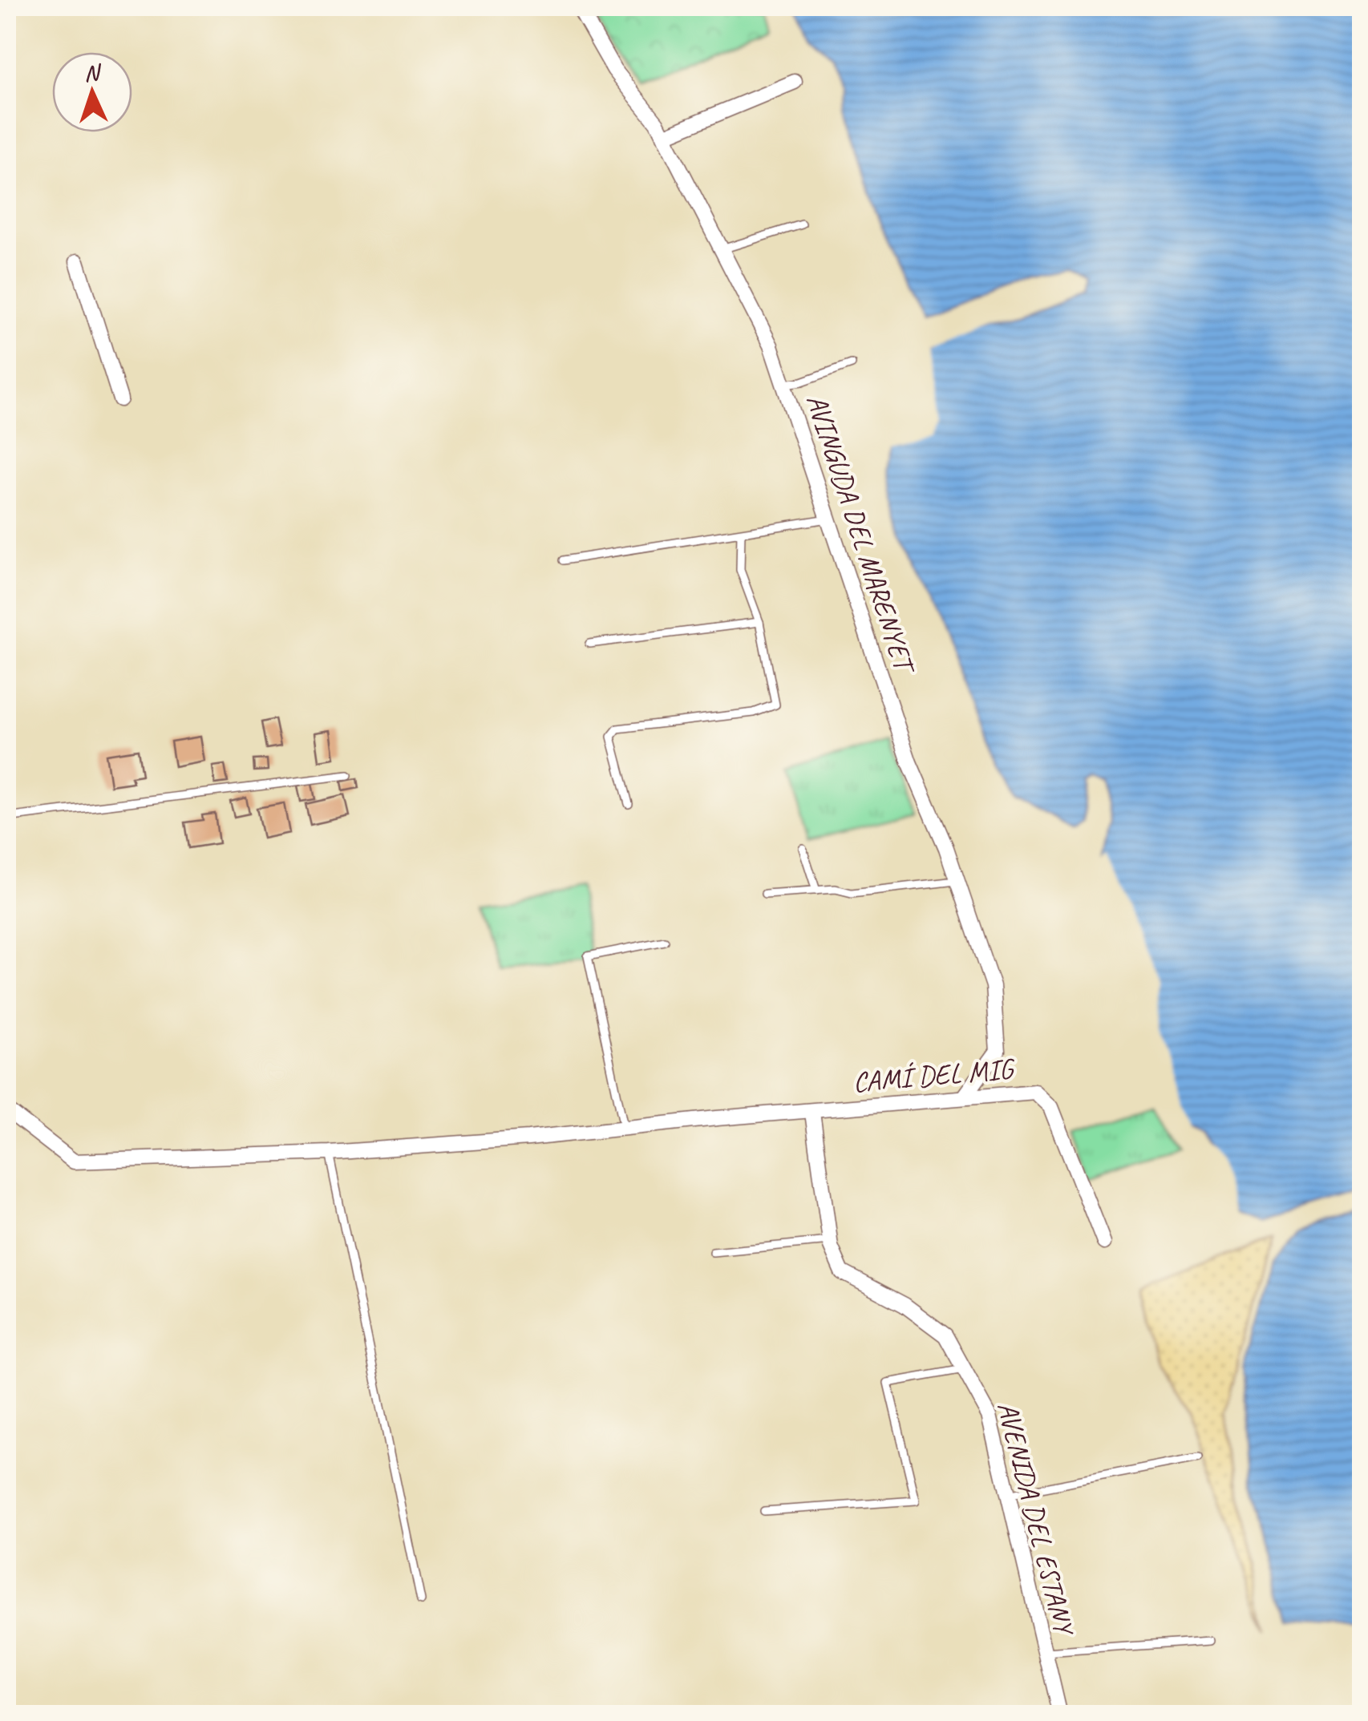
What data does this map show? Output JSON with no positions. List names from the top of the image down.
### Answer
{
  "streets": {
    "street": ["AVINGUDA DEL MARENYET", "CAMÍ DEL MIG", "AVENIDA DEL ESTANY"]
  },
  "crossings": [
    ["AVINGUDA DEL MARENYET", "CAMÍ DEL MIG"],
    ["CAMÍ DEL MIG", "AVENIDA DEL ESTANY"]
  ],
  "north": "top"
}
